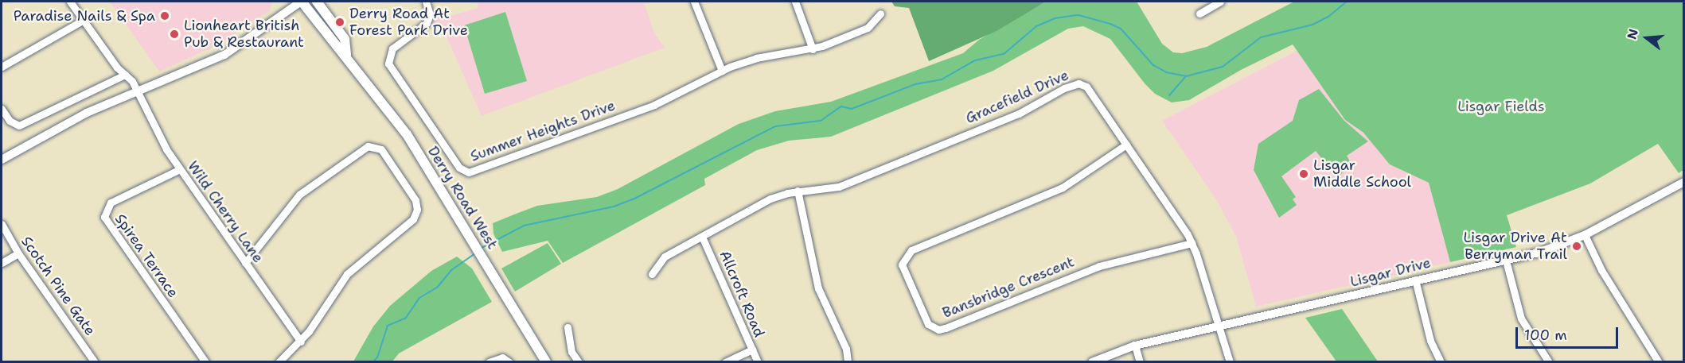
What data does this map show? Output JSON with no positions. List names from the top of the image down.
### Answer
{
  "streets": {
    "main road": ["Derry Road West"],
    "street": [
      "Gracefield Drive",
      "Summer Heights Drive",
      "Wild Cherry Lane",
      "Spirea Terrace",
      "Lisgar Drive",
      "Scotch Pine Gate",
      "Bansbridge Crescent",
      "Allcroft Road"
    ]
  },
  "crossings": [
    ["Gracefield Drive", "Lisgar Drive"],
    ["Gracefield Drive", "Bansbridge Crescent"],
    ["Gracefield Drive", "Allcroft Road"],
    ["Wild Cherry Lane", "Spirea Terrace"]
  ],
  "parks": ["Lisgar Fields"],
  "places": [
    "Paradise Nails & Spa",
    "Derry Road At Forest Park Drive",
    "Lionheart British Pub & Restaurant",
    "Lisgar Middle School",
    "Lisgar Drive At Berryman Trail"
  ],
  "scale_bar": "100 m",
  "north": "left"
}
